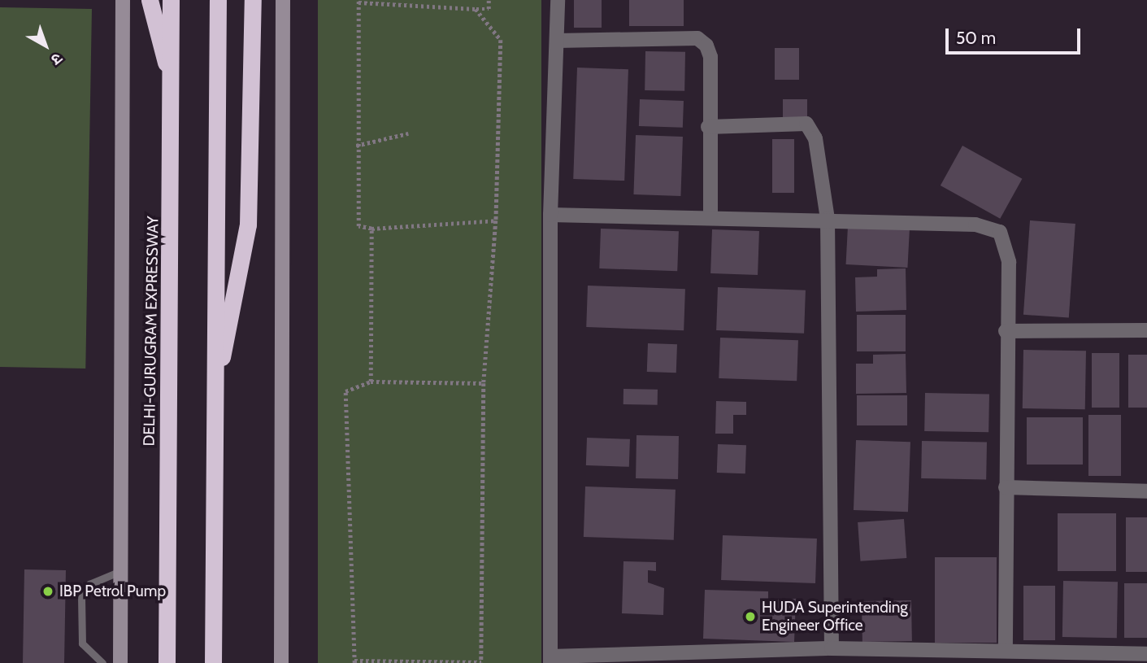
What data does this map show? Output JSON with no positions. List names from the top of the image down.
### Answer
{
  "streets": {
    "highway": ["DELHI-GURUGRAM EXPRESSWAY"]
  },
  "places": ["IBP Petrol Pump", "HUDA Superintending Engineer Office"],
  "scale_bar": "50 m",
  "north": "bottom right"
}
